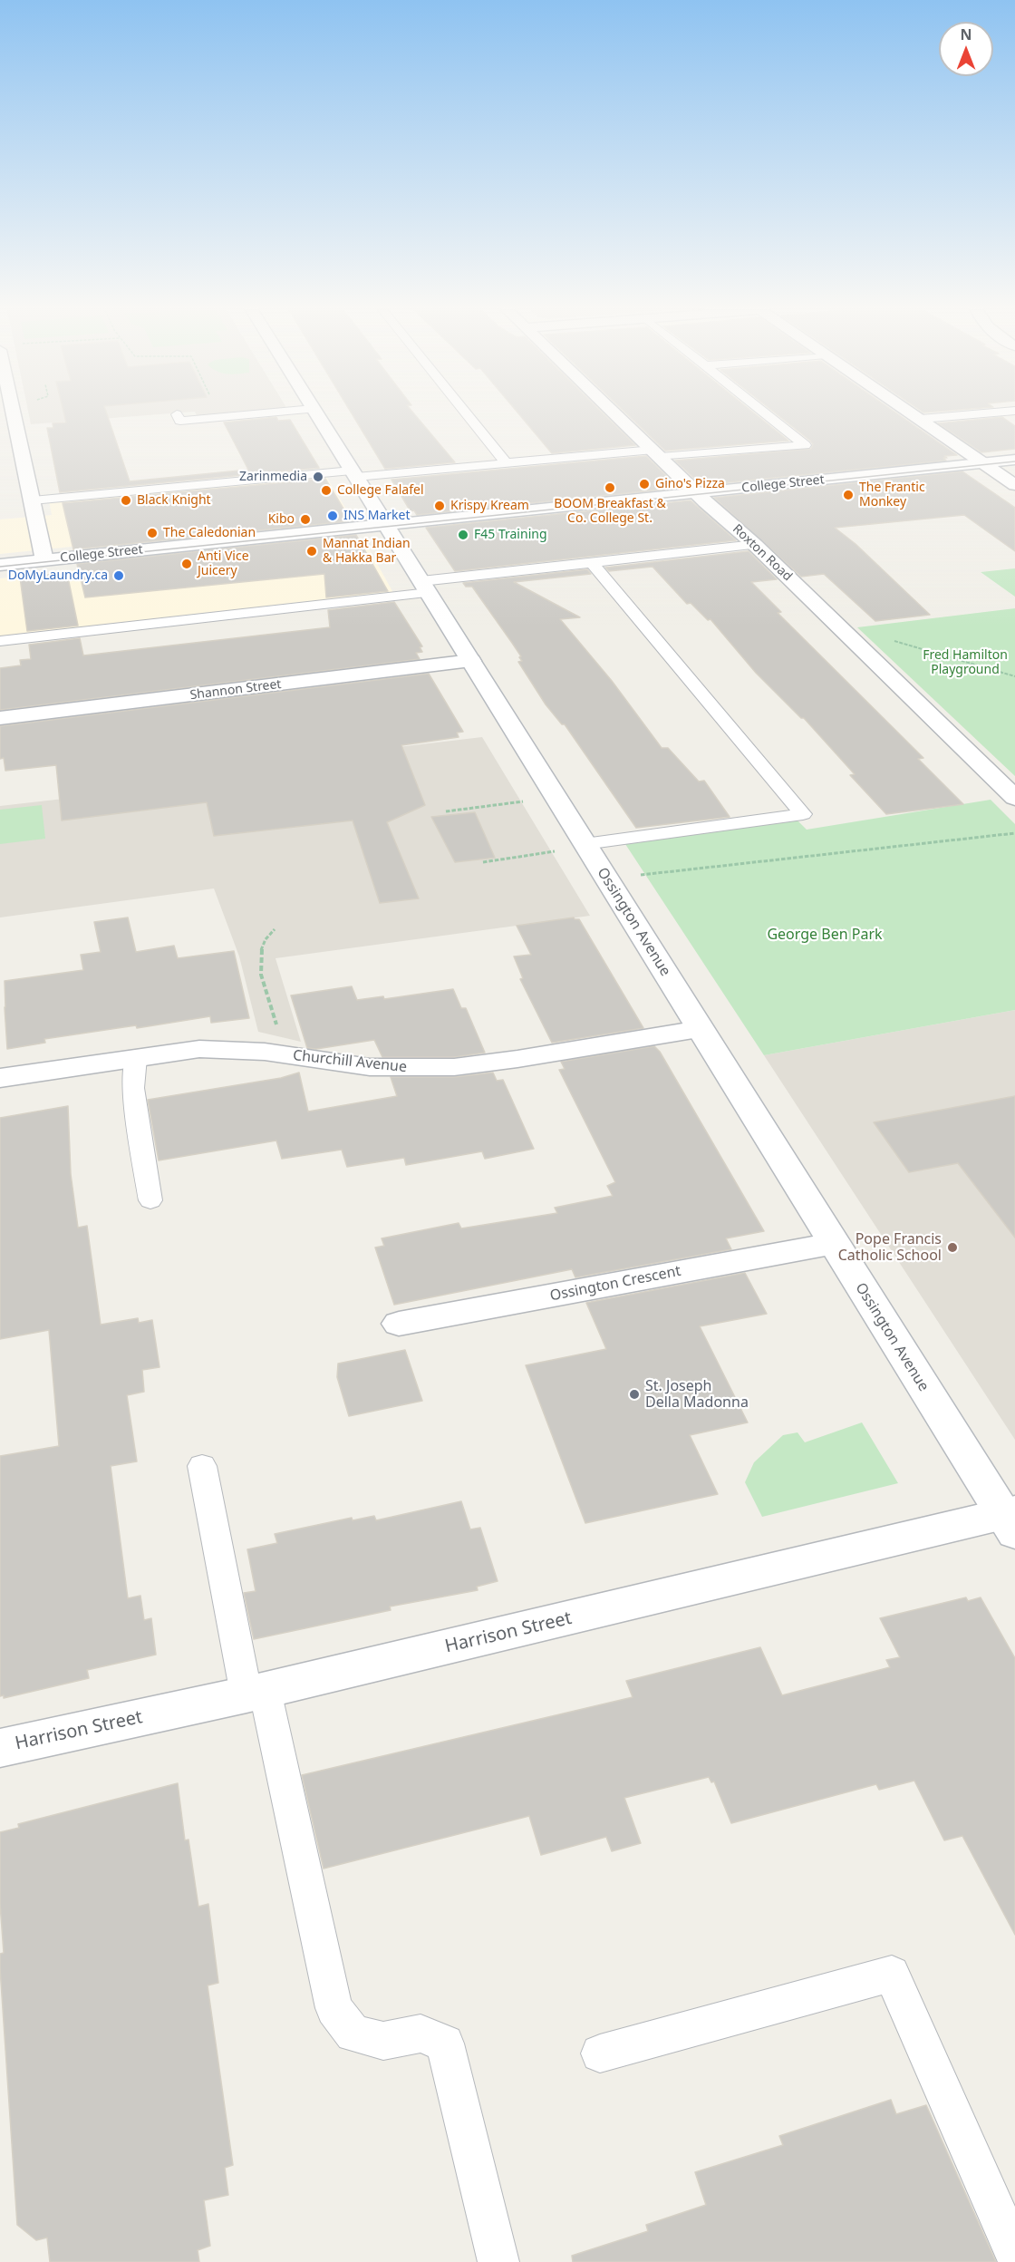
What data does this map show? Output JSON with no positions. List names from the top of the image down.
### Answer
{
  "streets": {
    "street": [
      "College Street",
      "Roxton Road",
      "Shannon Street",
      "Ossington Avenue",
      "Churchill Avenue",
      "Ossington Crescent",
      "Harrison Street"
    ]
  },
  "crossings": [
    ["College Street", "Roxton Road"],
    ["College Street", "Ossington Avenue"],
    ["Shannon Street", "Ossington Avenue"],
    ["Ossington Avenue", "Churchill Avenue"],
    ["Ossington Avenue", "Ossington Crescent"],
    ["Ossington Avenue", "Harrison Street"]
  ],
  "parks": ["Fred Hamilton Playground", "George Ben Park"],
  "places": [
    "Zarinmedia",
    "Gino's Pizza",
    "BOOM Breakfast & Co. College St.",
    "College Falafel",
    "The Frantic Monkey",
    "Black Knight",
    "Krispy Kream",
    "INS Market",
    "Kibo",
    "The Caledonian",
    "F45 Training",
    "Mannat Indian & Hakka Bar",
    "Anti Vice Juicery",
    "DoMyLaundry.ca",
    "Pope Francis Catholic School",
    "St. Joseph Della Madonna"
  ],
  "north": "top"
}
